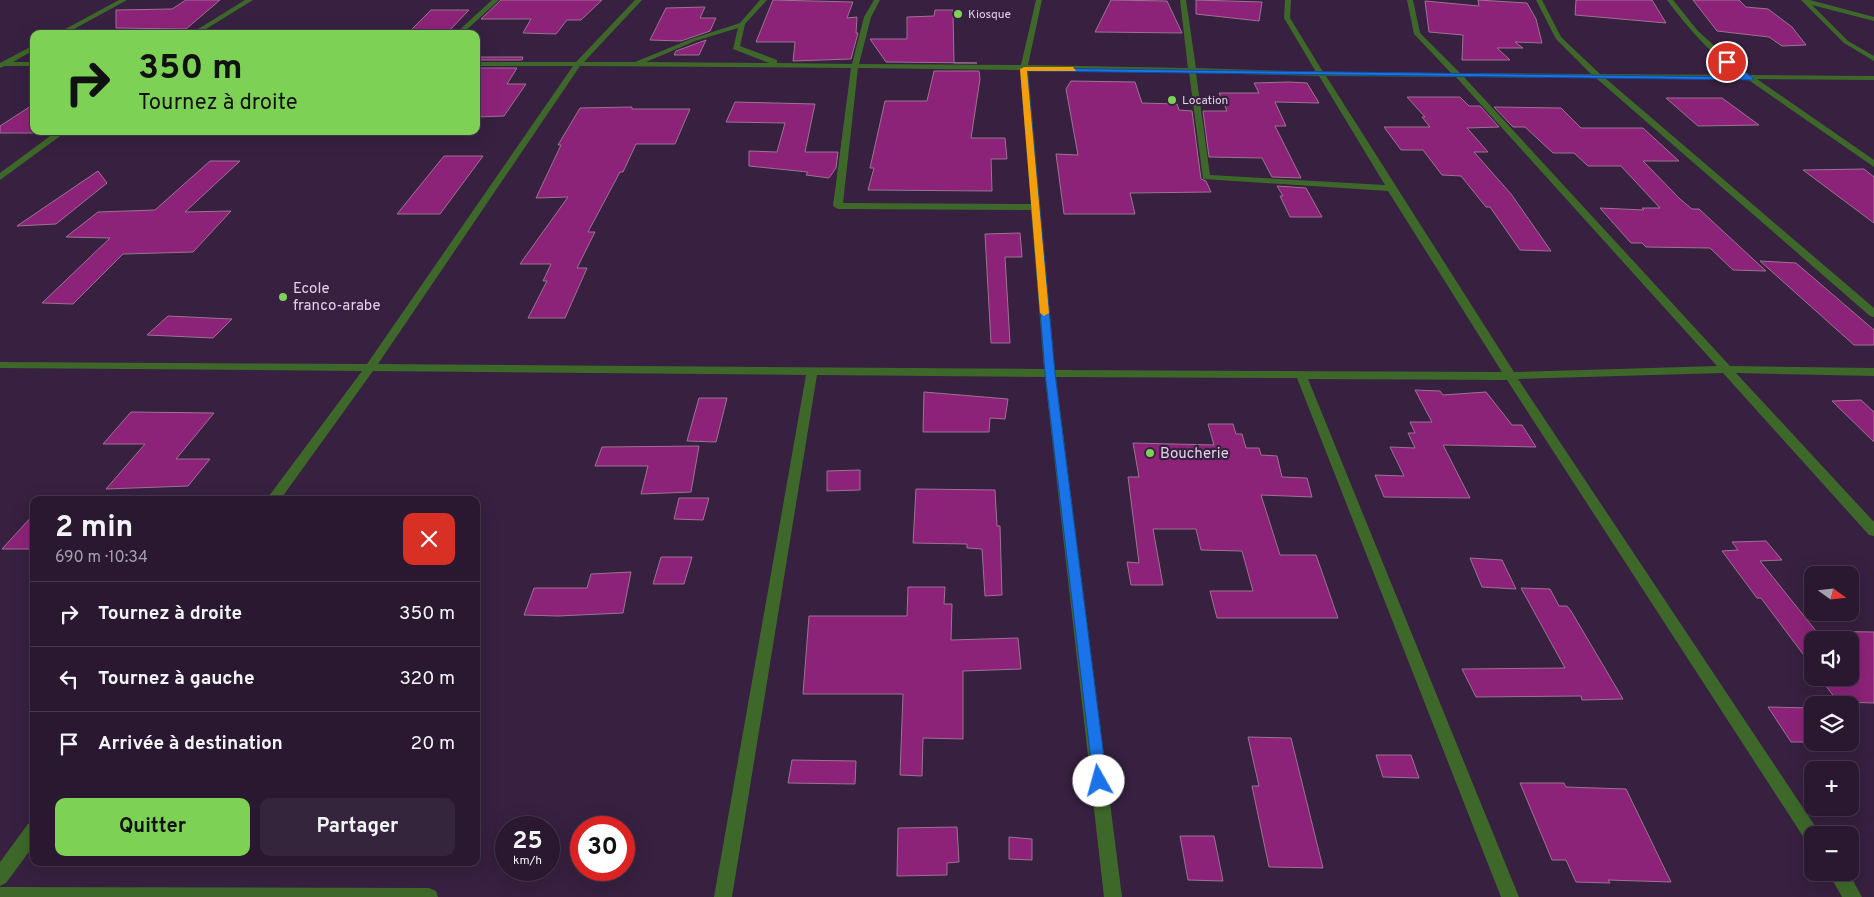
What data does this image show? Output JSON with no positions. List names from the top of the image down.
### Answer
{
  "places": [
    "Kiosque",
    "Location",
    "Ecole franco-arabe",
    "Boucherie"
  ],
  "north": "right",
  "page": {
    "turn": ["350 m", "Tournez à droite"],
    "heading": ["2 min", "690 m · 10:34"],
    "map_buttons": ["+", "−"],
    "list": [
      {
        "name": "Tournez à droite",
        "value": "350 m"
      },
      {
        "name": "Tournez à gauche",
        "value": "320 m"
      },
      {
        "name": "Arrivée à destination",
        "value": "20 m"
      }
    ],
    "buttons": ["Quitter", "Partager"],
    "speed": "25 km/h",
    "limit": "30"
  }
}
